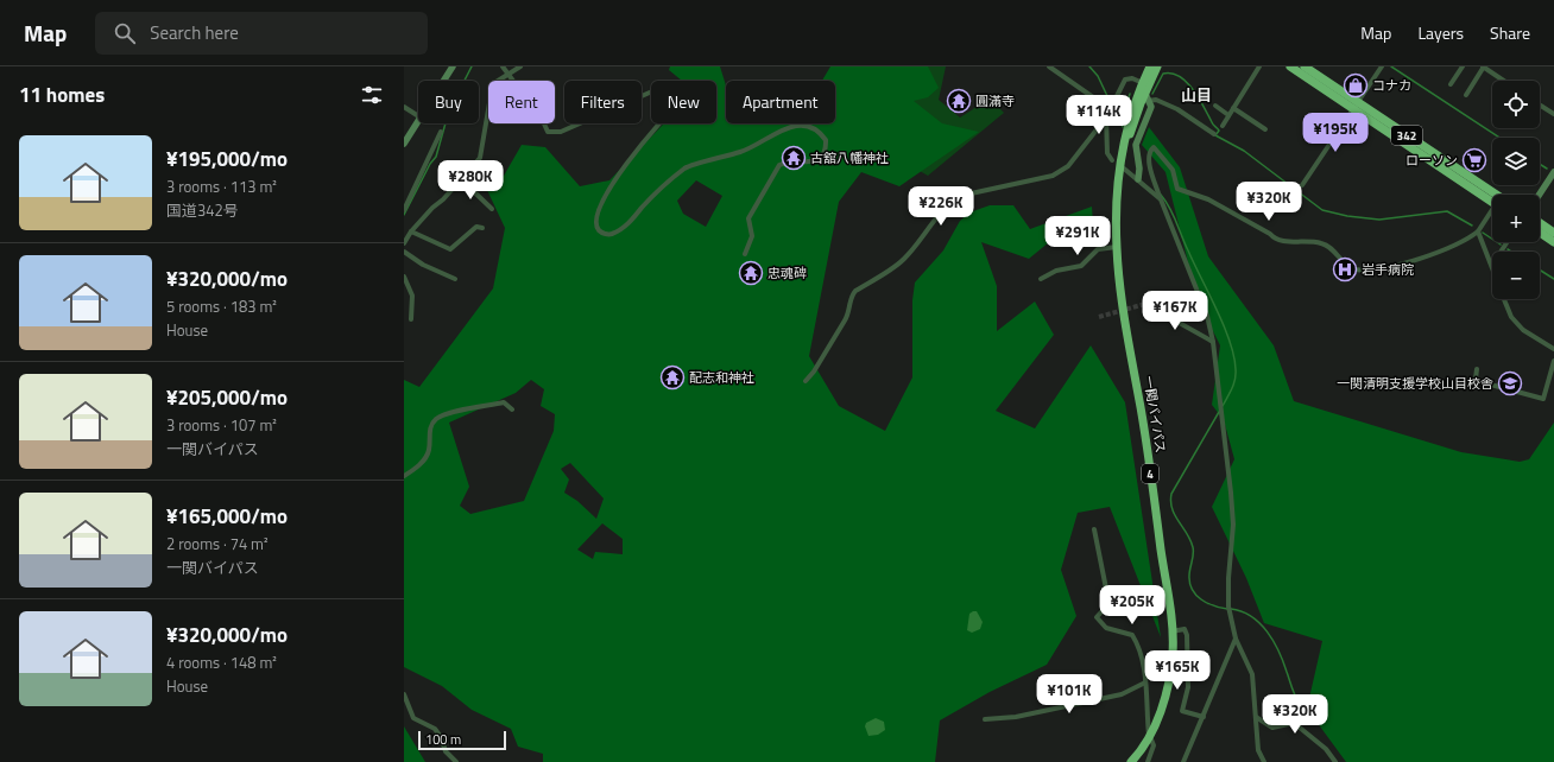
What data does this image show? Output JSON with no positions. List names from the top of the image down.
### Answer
{
  "streets": {
    "highway": ["342", "一関バイパス", "4"]
  },
  "districts": ["山目"],
  "places": {
    "shop": ["コナカ"],
    "temple": [
      "圓滿寺",
      "古舘八幡神社",
      "忠魂碑",
      "配志和神社"
    ],
    "supermarket": ["ローソン"],
    "hospital": ["岩手病院"],
    "school or university": ["一関清明支援学校山目校舎"]
  },
  "scale_bar": "100 m",
  "page": {
    "header": "Map",
    "search": "Search here",
    "nav": ["Map", "Layers", "Share"],
    "heading": "11 homes",
    "map_buttons": ["+", "−"],
    "chip": [
      "Buy",
      "Rent",
      "Filters",
      "New",
      "Apartment"
    ],
    "price": [
      "¥114K",
      "¥195K",
      "¥280K",
      "¥320K",
      "¥226K",
      "¥291K",
      "¥167K",
      "¥205K",
      "¥165K",
      "¥101K",
      "¥320K"
    ],
    "list": [
      {
        "name": "¥195,000/mo",
        "note": "3 rooms · 113 m² · 国道342号"
      },
      {
        "name": "¥320,000/mo",
        "note": "5 rooms · 183 m² · House"
      },
      {
        "name": "¥205,000/mo",
        "note": "3 rooms · 107 m² · 一関バイパス"
      },
      {
        "name": "¥165,000/mo",
        "note": "2 rooms · 74 m² · 一関バイパス"
      },
      {
        "name": "¥320,000/mo",
        "note": "4 rooms · 148 m² · House"
      }
    ],
    "scale": "100 m"
  }
}
